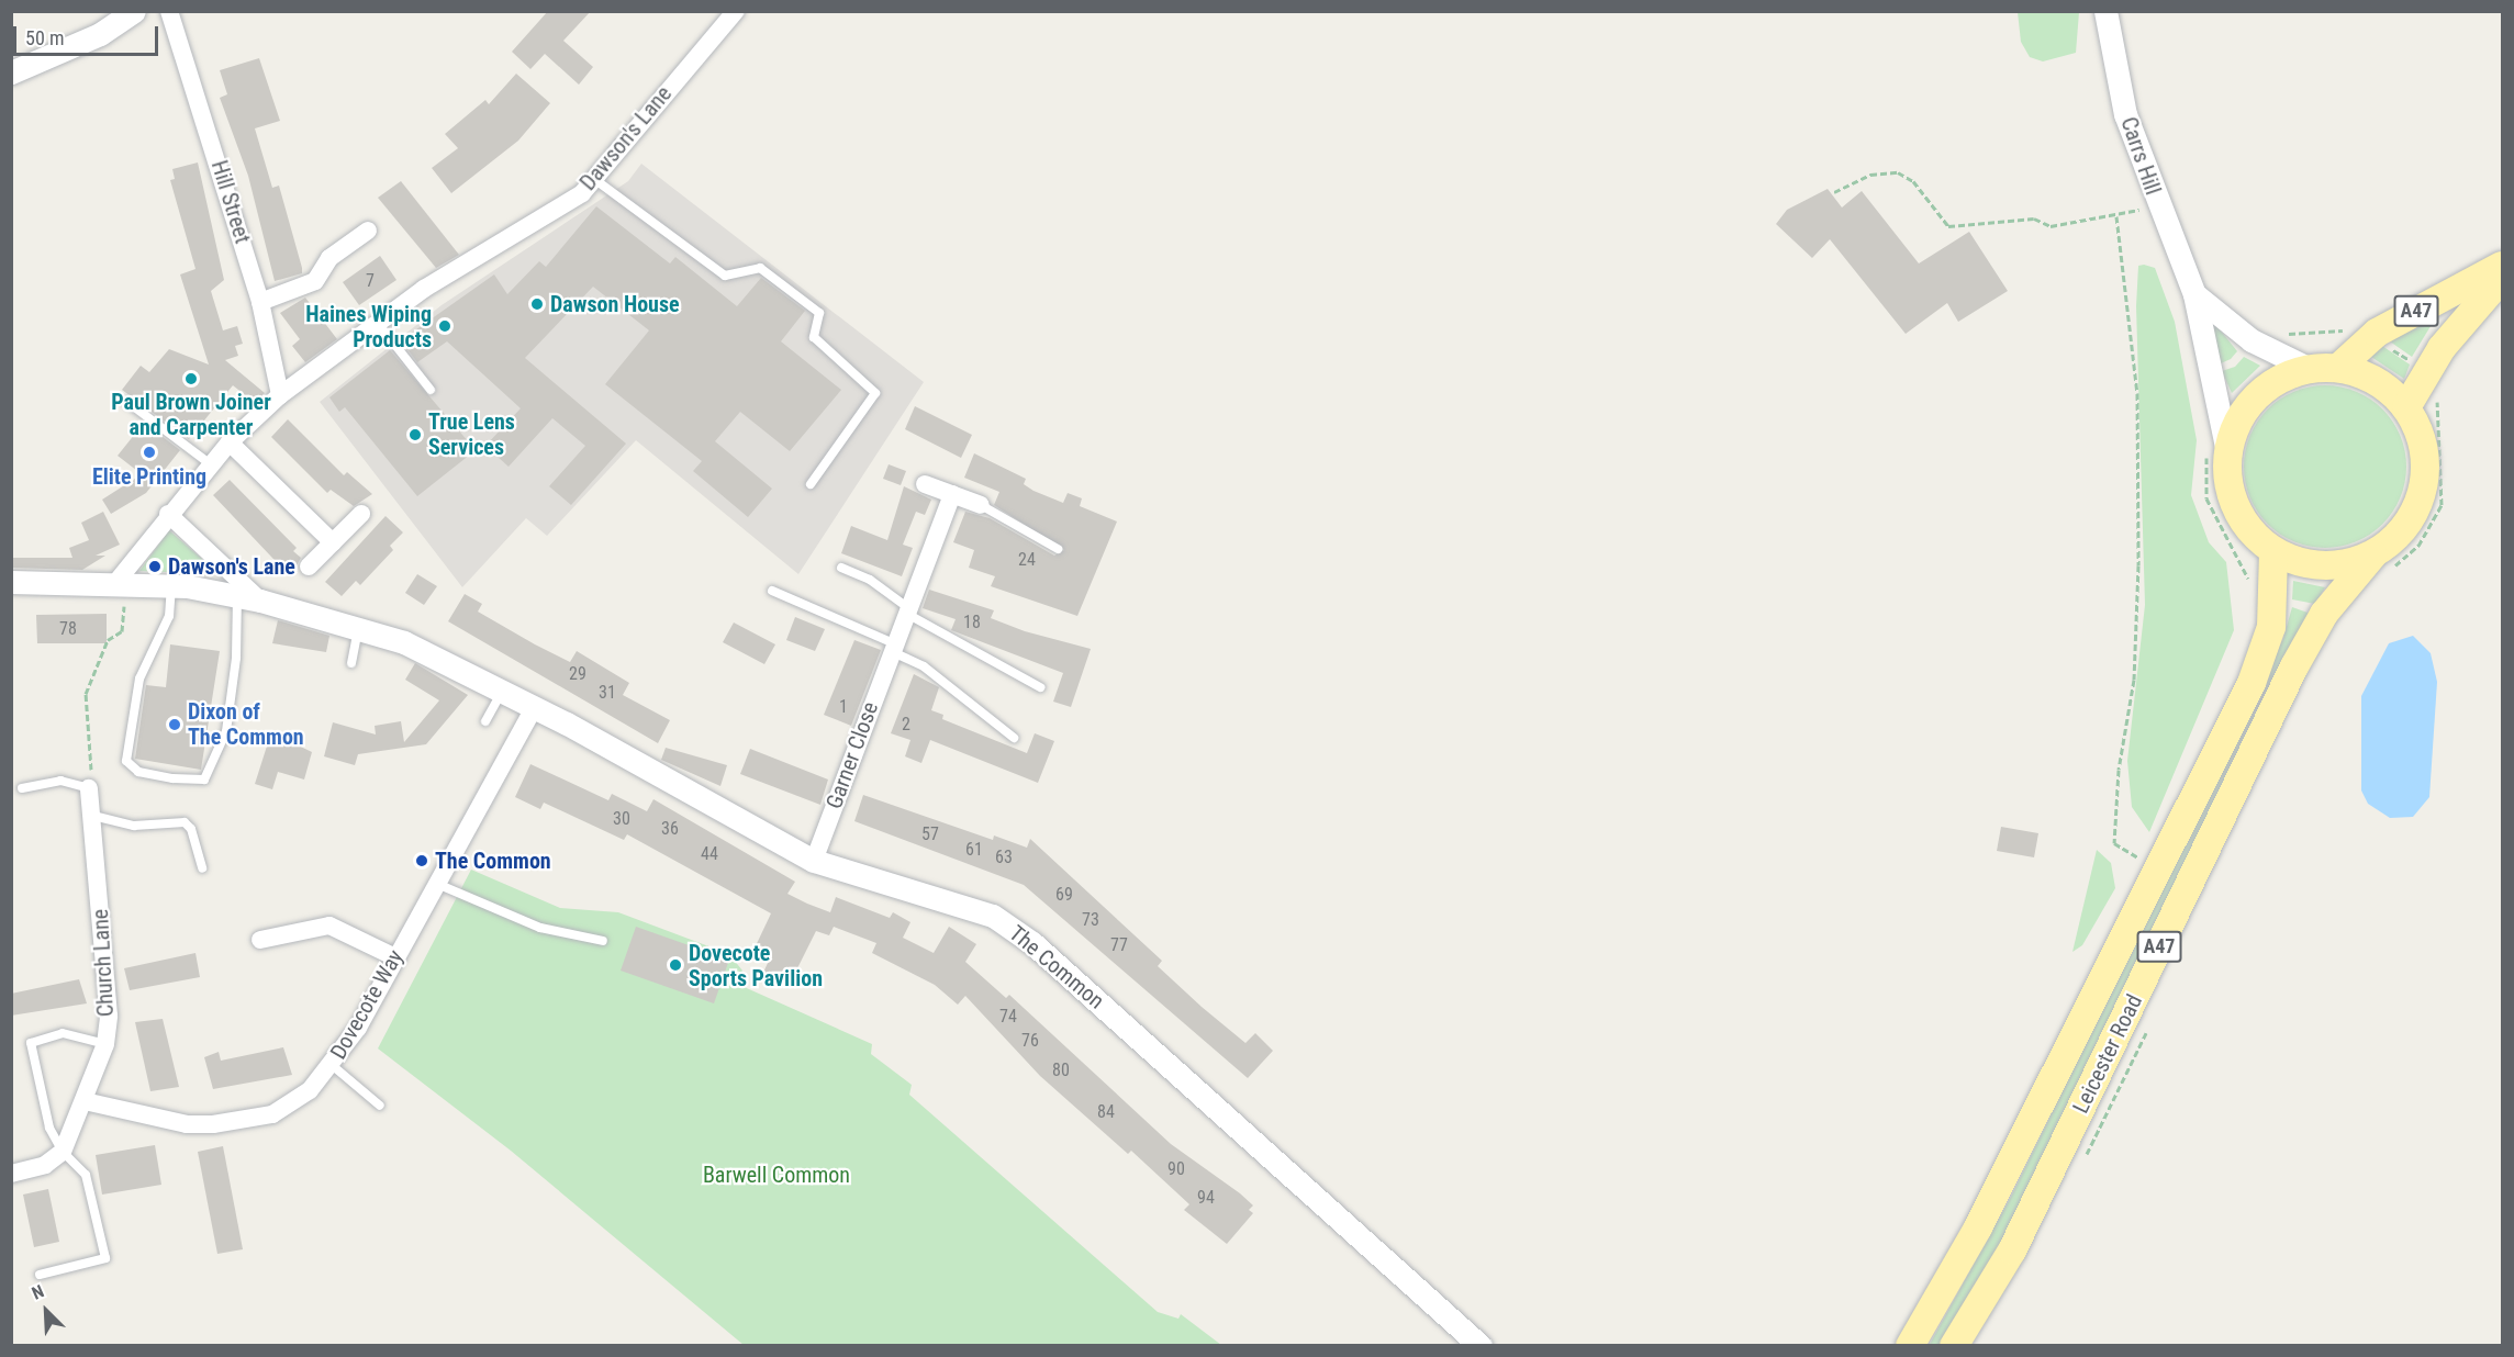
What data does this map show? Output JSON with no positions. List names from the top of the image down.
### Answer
{
  "streets": {
    "main road": ["A47", "Leicester Road"],
    "street": [
      "Dawson's Lane",
      "Carrs Hill",
      "Hill Street",
      "Garner Close",
      "Church Lane",
      "The Common",
      "Dovecote Way"
    ]
  },
  "crossings": [
    ["Dawson's Lane", "Hill Street"],
    ["Dawson's Lane", "The Common"],
    ["Carrs Hill", "A47"],
    ["Carrs Hill", "Leicester Road"],
    ["A47", "Leicester Road"],
    ["Garner Close", "The Common"],
    ["Church Lane", "Dovecote Way"],
    ["The Common", "Dovecote Way"]
  ],
  "parks": ["Barwell Common"],
  "places": [
    "Dawson House",
    "Haines Wiping Products",
    "Paul Brown Joiner and Carpenter",
    "True Lens Services",
    "Elite Printing",
    "Dawson's Lane",
    "Dixon of The Common",
    "The Common",
    "Dovecote Sports Pavilion"
  ],
  "house_numbers": [
    "7",
    "24",
    "18",
    "78",
    "29",
    "31",
    "1",
    "2",
    "30",
    "36",
    "57",
    "61",
    "44",
    "63",
    "69",
    "73",
    "77",
    "74",
    "76",
    "80",
    "84",
    "90",
    "94"
  ],
  "scale_bar": "50 m",
  "north": "top left"
}
